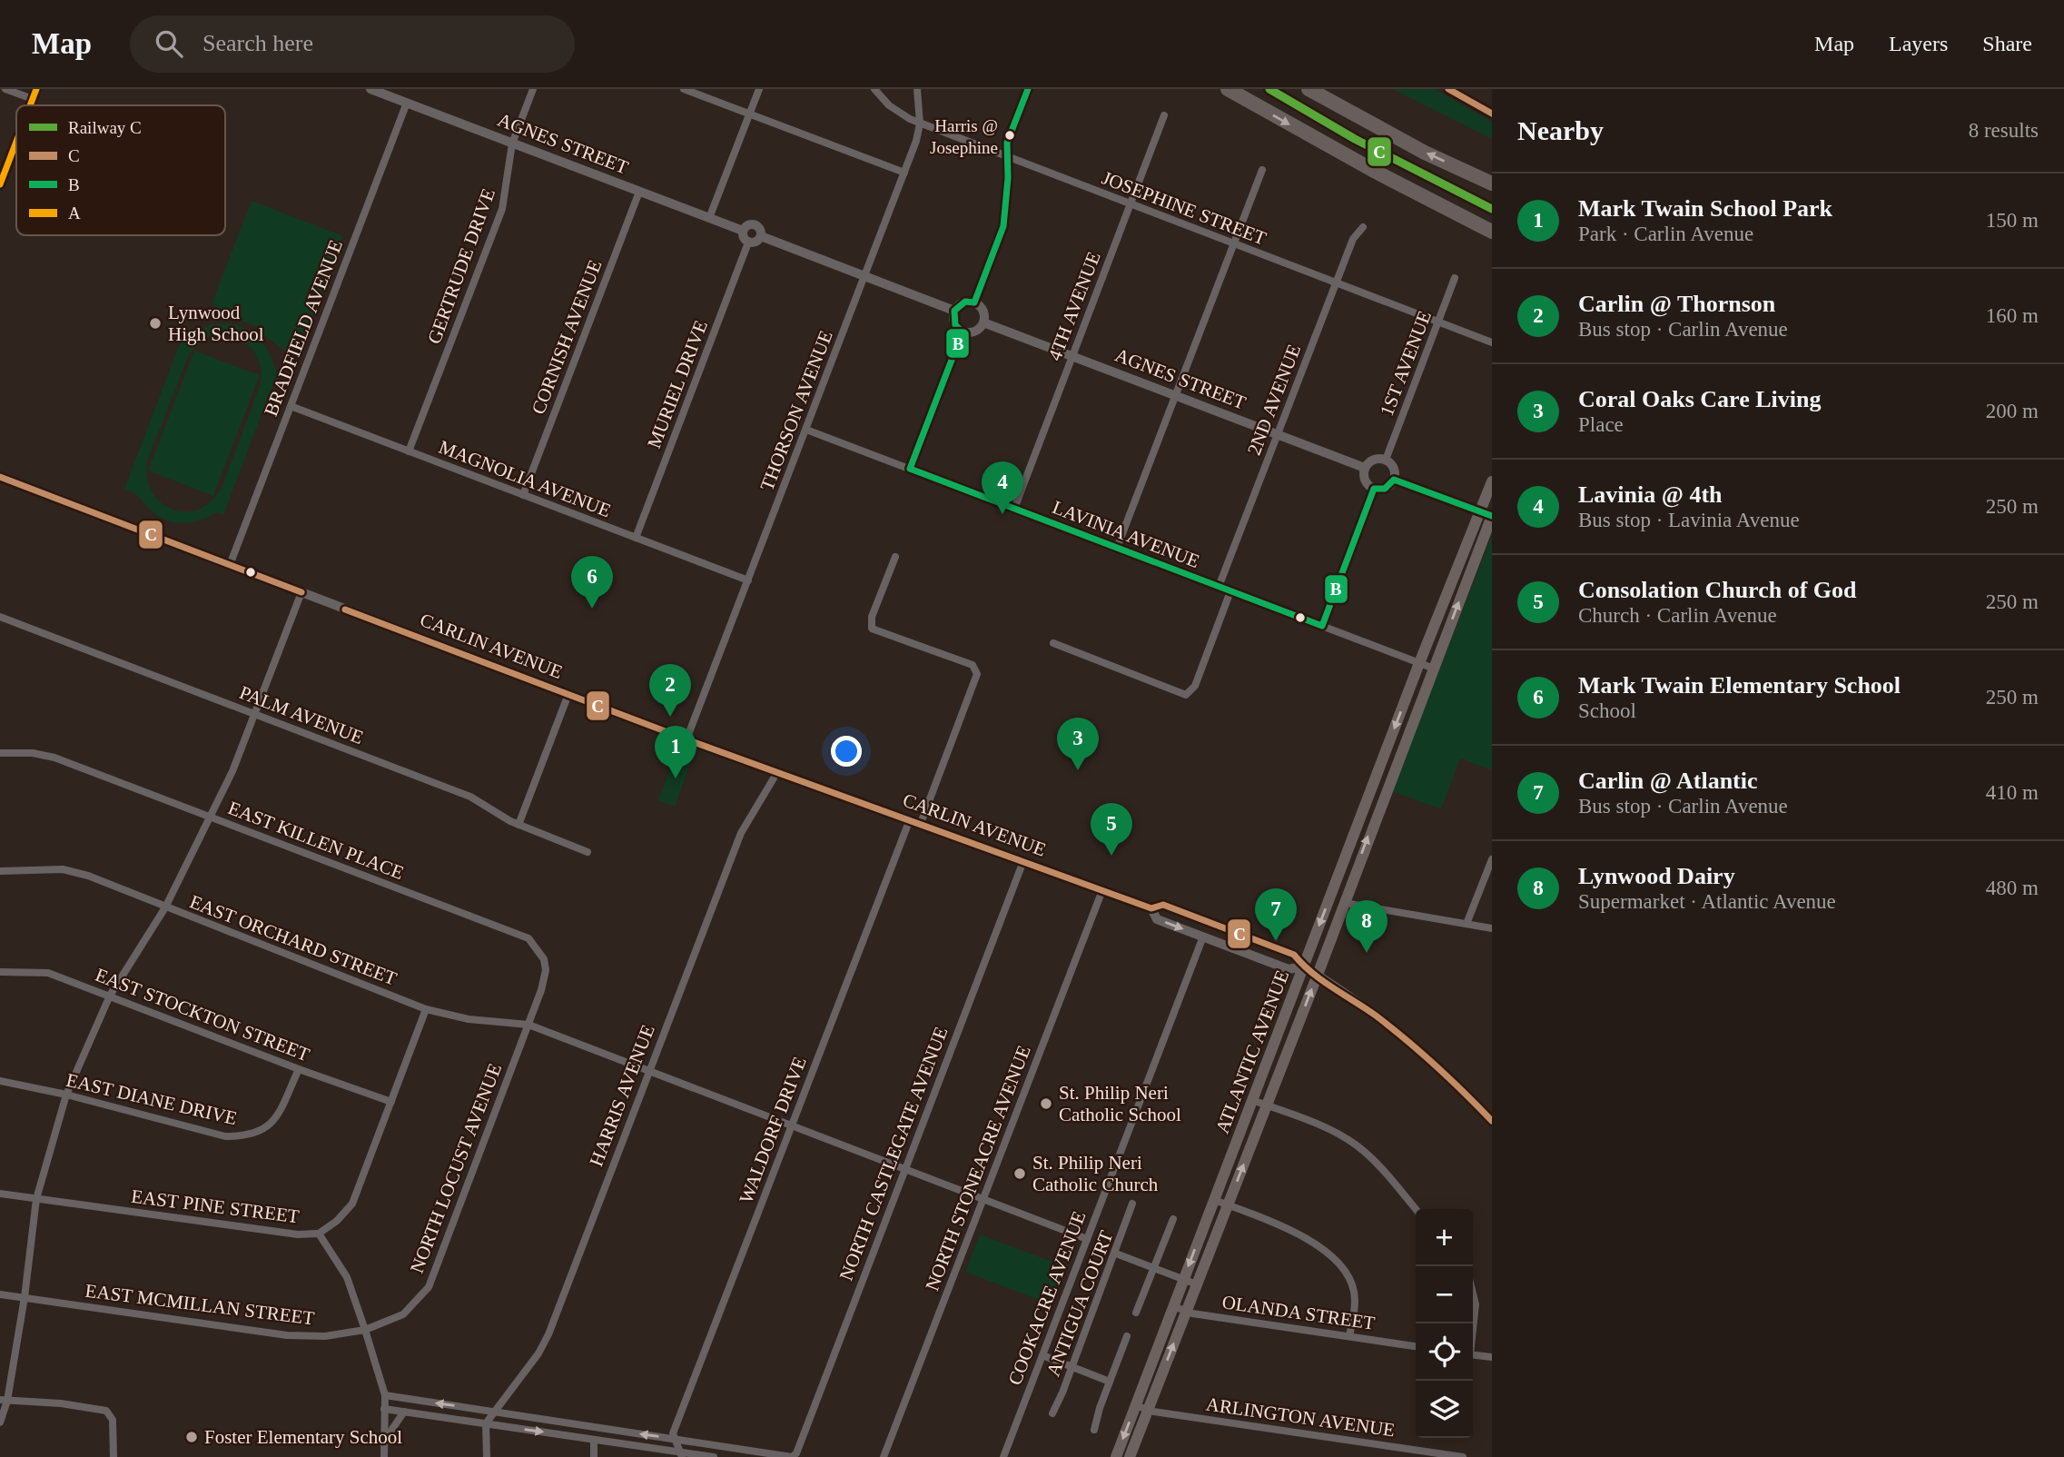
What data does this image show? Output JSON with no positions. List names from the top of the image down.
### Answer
{
  "streets": {
    "main road": ["ATLANTIC AVENUE"],
    "street": [
      "AGNES STREET",
      "JOSEPHINE STREET",
      "GERTRUDE DRIVE",
      "4TH AVENUE",
      "BRADFIELD AVENUE",
      "CORNISH AVENUE",
      "1ST AVENUE",
      "MURIEL DRIVE",
      "2ND AVENUE",
      "THORSON AVENUE",
      "MAGNOLIA AVENUE",
      "LAVINIA AVENUE",
      "CARLIN AVENUE",
      "PALM AVENUE",
      "EAST KILLEN PLACE",
      "EAST ORCHARD STREET",
      "EAST STOCKTON STREET",
      "HARRIS AVENUE",
      "EAST DIANE DRIVE",
      "WALDORF DRIVE",
      "NORTH CASTLEGATE AVENUE",
      "NORTH LOCUST AVENUE",
      "NORTH STONEACRE AVENUE",
      "EAST PINE STREET",
      "COOKACRE AVENUE",
      "ANTIGUA COURT",
      "EAST MCMILLAN STREET",
      "OLANDA STREET",
      "ARLINGTON AVENUE"
    ]
  },
  "crossings": [
    ["AGNES STREET", "GERTRUDE DRIVE"],
    ["AGNES STREET", "4TH AVENUE"],
    ["AGNES STREET", "BRADFIELD AVENUE"],
    ["AGNES STREET", "CORNISH AVENUE"],
    ["AGNES STREET", "1ST AVENUE"],
    ["AGNES STREET", "MURIEL DRIVE"],
    ["AGNES STREET", "2ND AVENUE"],
    ["JOSEPHINE STREET", "4TH AVENUE"],
    ["JOSEPHINE STREET", "1ST AVENUE"],
    ["JOSEPHINE STREET", "2ND AVENUE"],
    ["JOSEPHINE STREET", "THORSON AVENUE"],
    ["GERTRUDE DRIVE", "MAGNOLIA AVENUE"],
    ["4TH AVENUE", "LAVINIA AVENUE"],
    ["BRADFIELD AVENUE", "MAGNOLIA AVENUE"],
    ["BRADFIELD AVENUE", "CARLIN AVENUE"],
    ["CORNISH AVENUE", "MAGNOLIA AVENUE"],
    ["MURIEL DRIVE", "MAGNOLIA AVENUE"],
    ["2ND AVENUE", "LAVINIA AVENUE"],
    ["THORSON AVENUE", "MAGNOLIA AVENUE"],
    ["THORSON AVENUE", "LAVINIA AVENUE"],
    ["THORSON AVENUE", "CARLIN AVENUE"],
    ["LAVINIA AVENUE", "ATLANTIC AVENUE"],
    ["CARLIN AVENUE", "ATLANTIC AVENUE"],
    ["CARLIN AVENUE", "HARRIS AVENUE"],
    ["CARLIN AVENUE", "WALDORF DRIVE"],
    ["CARLIN AVENUE", "NORTH CASTLEGATE AVENUE"],
    ["CARLIN AVENUE", "NORTH STONEACRE AVENUE"],
    ["CARLIN AVENUE", "COOKACRE AVENUE"],
    ["EAST KILLEN PLACE", "EAST ORCHARD STREET"],
    ["EAST KILLEN PLACE", "NORTH LOCUST AVENUE"],
    ["EAST ORCHARD STREET", "HARRIS AVENUE"],
    ["EAST ORCHARD STREET", "NORTH LOCUST AVENUE"],
    ["EAST STOCKTON STREET", "EAST DIANE DRIVE"],
    ["ATLANTIC AVENUE", "OLANDA STREET"],
    ["ATLANTIC AVENUE", "ARLINGTON AVENUE"],
    ["NORTH LOCUST AVENUE", "EAST PINE STREET"],
    ["NORTH LOCUST AVENUE", "EAST MCMILLAN STREET"],
    ["EAST PINE STREET", "EAST MCMILLAN STREET"]
  ],
  "places": [
    "Harris @ Josephine",
    "Lynwood High School",
    "St. Philip Neri Catholic School",
    "St. Philip Neri Catholic Church",
    "Foster Elementary School"
  ],
  "lines": [
    "rail line C",
    "transit line C",
    "transit line B",
    "transit line A"
  ],
  "legend": [
    "Railway C",
    "C",
    "B",
    "A"
  ],
  "page": {
    "header": "Map",
    "search": "Search here",
    "nav": ["Map", "Layers", "Share"],
    "heading": ["Nearby", "8 results"],
    "list": [
      {
        "mark": "1",
        "name": "Mark Twain School Park",
        "note": "Park · Carlin Avenue",
        "value": "150 m"
      },
      {
        "mark": "2",
        "name": "Carlin @ Thornson",
        "note": "Bus stop · Carlin Avenue",
        "value": "160 m"
      },
      {
        "mark": "3",
        "name": "Coral Oaks Care Living",
        "note": "Place",
        "value": "200 m"
      },
      {
        "mark": "4",
        "name": "Lavinia @ 4th",
        "note": "Bus stop · Lavinia Avenue",
        "value": "250 m"
      },
      {
        "mark": "5",
        "name": "Consolation Church of God",
        "note": "Church · Carlin Avenue",
        "value": "250 m"
      },
      {
        "mark": "6",
        "name": "Mark Twain Elementary School",
        "note": "School",
        "value": "250 m"
      },
      {
        "mark": "7",
        "name": "Carlin @ Atlantic",
        "note": "Bus stop · Carlin Avenue",
        "value": "410 m"
      },
      {
        "mark": "8",
        "name": "Lynwood Dairy",
        "note": "Supermarket · Atlantic Avenue",
        "value": "480 m"
      }
    ],
    "pins": [
      "4",
      "6",
      "2",
      "3",
      "1",
      "5",
      "7",
      "8"
    ],
    "map_buttons": ["+", "−"]
  }
}
